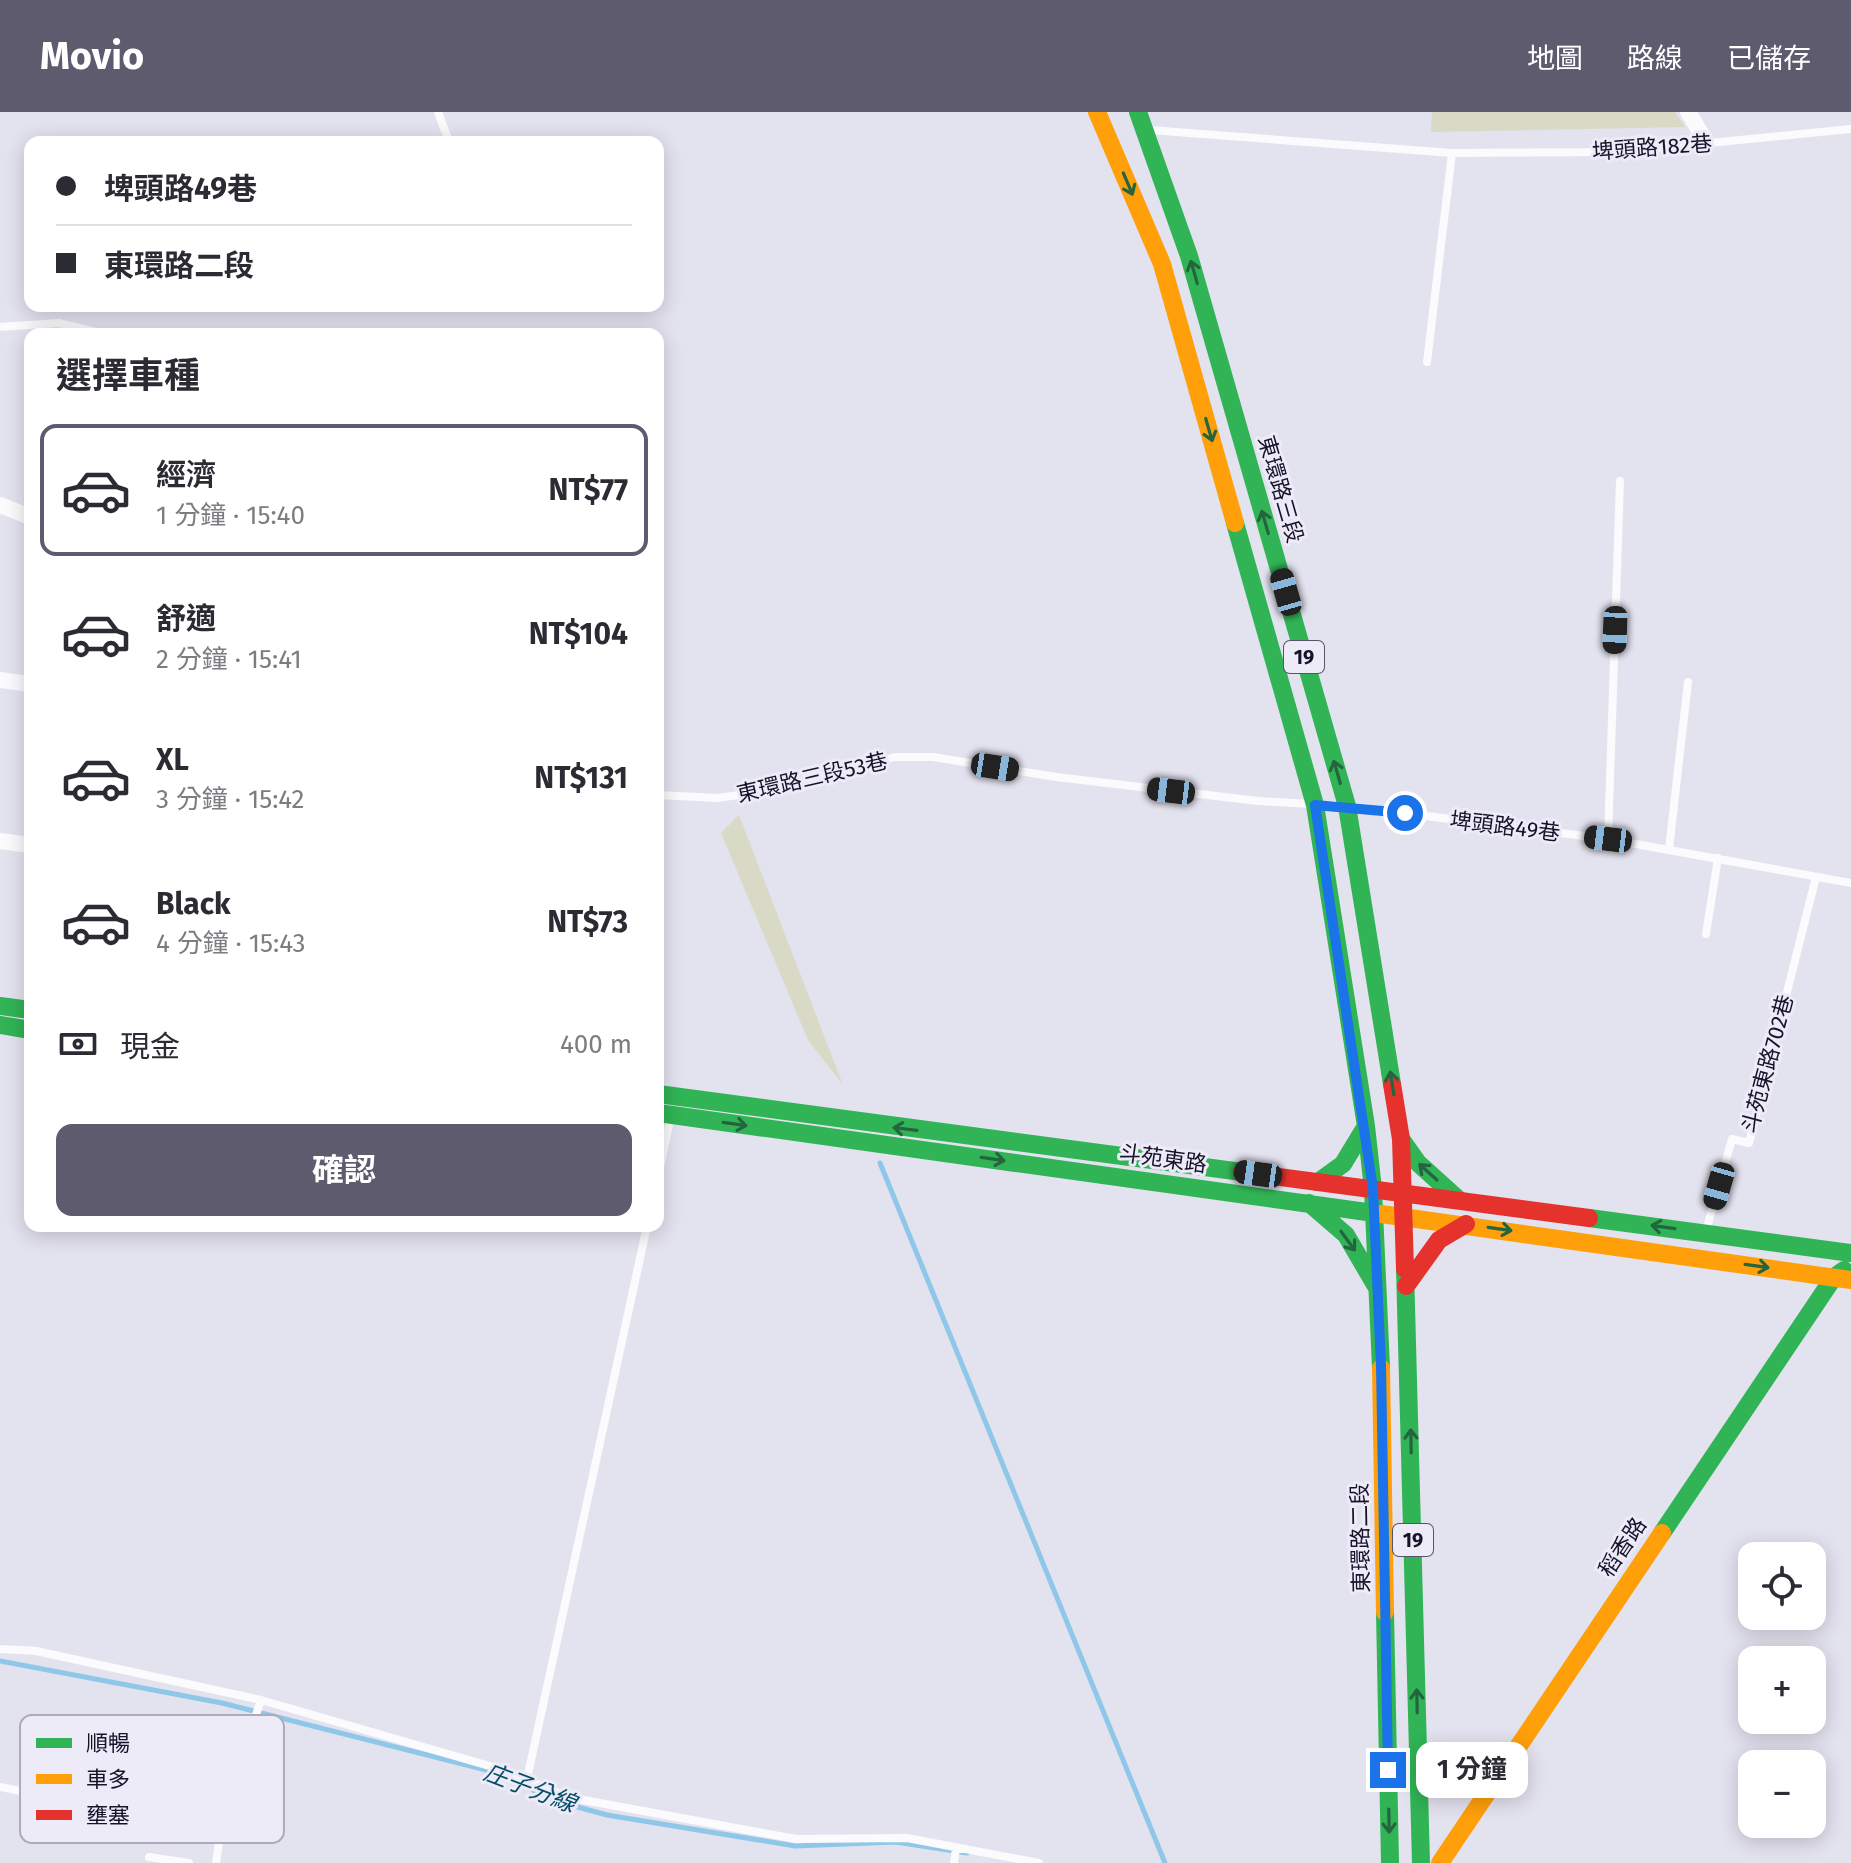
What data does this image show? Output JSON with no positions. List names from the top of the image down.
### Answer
{
  "streets": {
    "main road": [
      "東環路三段",
      "19",
      "斗苑東路",
      "東環路二段",
      "稻香路"
    ],
    "lane": [
      "埤頭路182巷",
      "東環路三段53巷",
      "埤頭路49巷",
      "斗苑東路702巷"
    ]
  },
  "crossings": [
    ["埤頭路182巷", "東環路三段"],
    ["東環路三段", "19"],
    ["東環路三段", "東環路三段53巷"],
    ["東環路三段", "埤頭路49巷"],
    ["東環路三段", "斗苑東路"],
    ["19", "東環路三段53巷"],
    ["19", "斗苑東路"],
    ["19", "東環路二段"],
    ["東環路三段53巷", "埤頭路49巷"],
    ["埤頭路49巷", "斗苑東路702巷"],
    ["斗苑東路702巷", "斗苑東路"],
    ["斗苑東路", "東環路二段"],
    ["斗苑東路", "稻香路"]
  ],
  "water": ["庄子分線"],
  "legend": ["順暢", "車多", "壅塞"],
  "page": {
    "header": "Movio",
    "nav": ["地圖", "路線", "已儲存"],
    "banner": ["埤頭路49巷", "東環路二段"],
    "heading": "選擇車種",
    "list": [
      {
        "name": "經濟",
        "note": "1 分鐘 · 15:40",
        "value": "NT$77"
      },
      {
        "name": "舒適",
        "note": "2 分鐘 · 15:41",
        "value": "NT$104"
      },
      {
        "name": "XL",
        "note": "3 分鐘 · 15:42",
        "value": "NT$131"
      },
      {
        "name": "Black",
        "note": "4 分鐘 · 15:43",
        "value": "NT$73"
      }
    ],
    "pay": ["現金", "400 m"],
    "buttons": "確認",
    "map_buttons": ["+", "−"],
    "bubble": "1 分鐘"
  }
}
